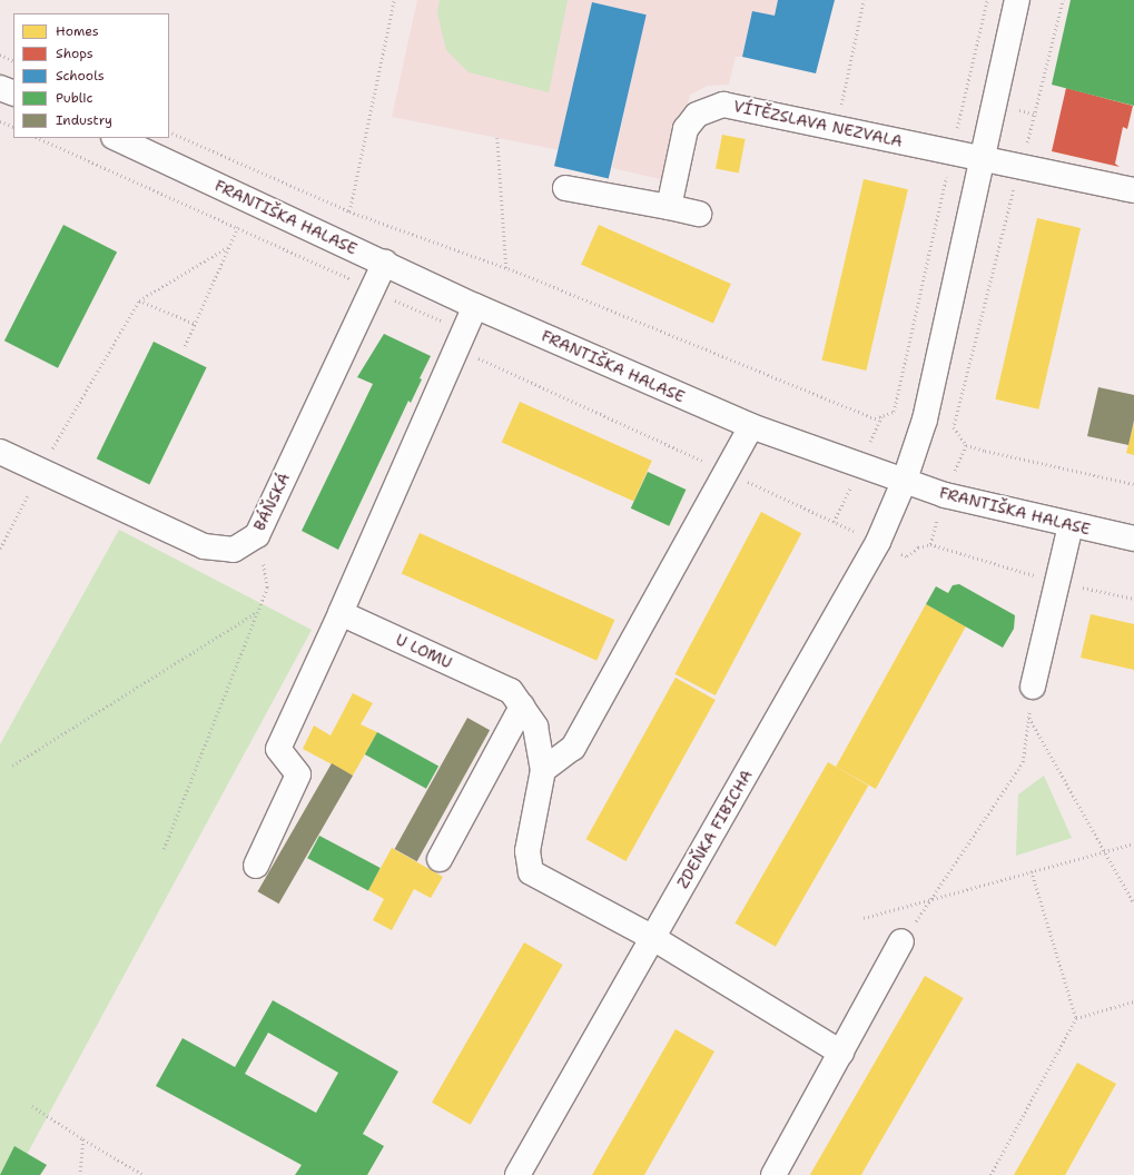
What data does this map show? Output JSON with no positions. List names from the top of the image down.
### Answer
{
  "streets": {
    "street": [
      "VÍTĚZSLAVA NEZVALA",
      "FRANTIŠKA HALASE",
      "BÁŇSKÁ",
      "U LOMU",
      "ZDEŇKA FIBICHA"
    ]
  },
  "crossings": [
    ["FRANTIŠKA HALASE", "BÁŇSKÁ"],
    ["FRANTIŠKA HALASE", "ZDEŇKA FIBICHA"],
    ["U LOMU", "ZDEŇKA FIBICHA"]
  ],
  "legend": [
    "Homes",
    "Shops",
    "Schools",
    "Public",
    "Industry"
  ]
}
